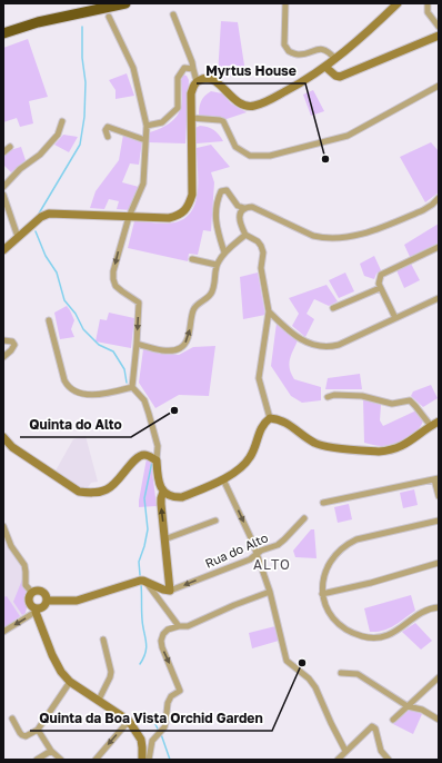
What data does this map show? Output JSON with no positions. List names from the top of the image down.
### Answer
{
  "streets": {
    "street": ["Rua do Alto"]
  },
  "districts": ["ALTO"],
  "places": ["Myrtus House", "Quinta do Alto", "Quinta da Boa Vista Orchid Garden"]
}
